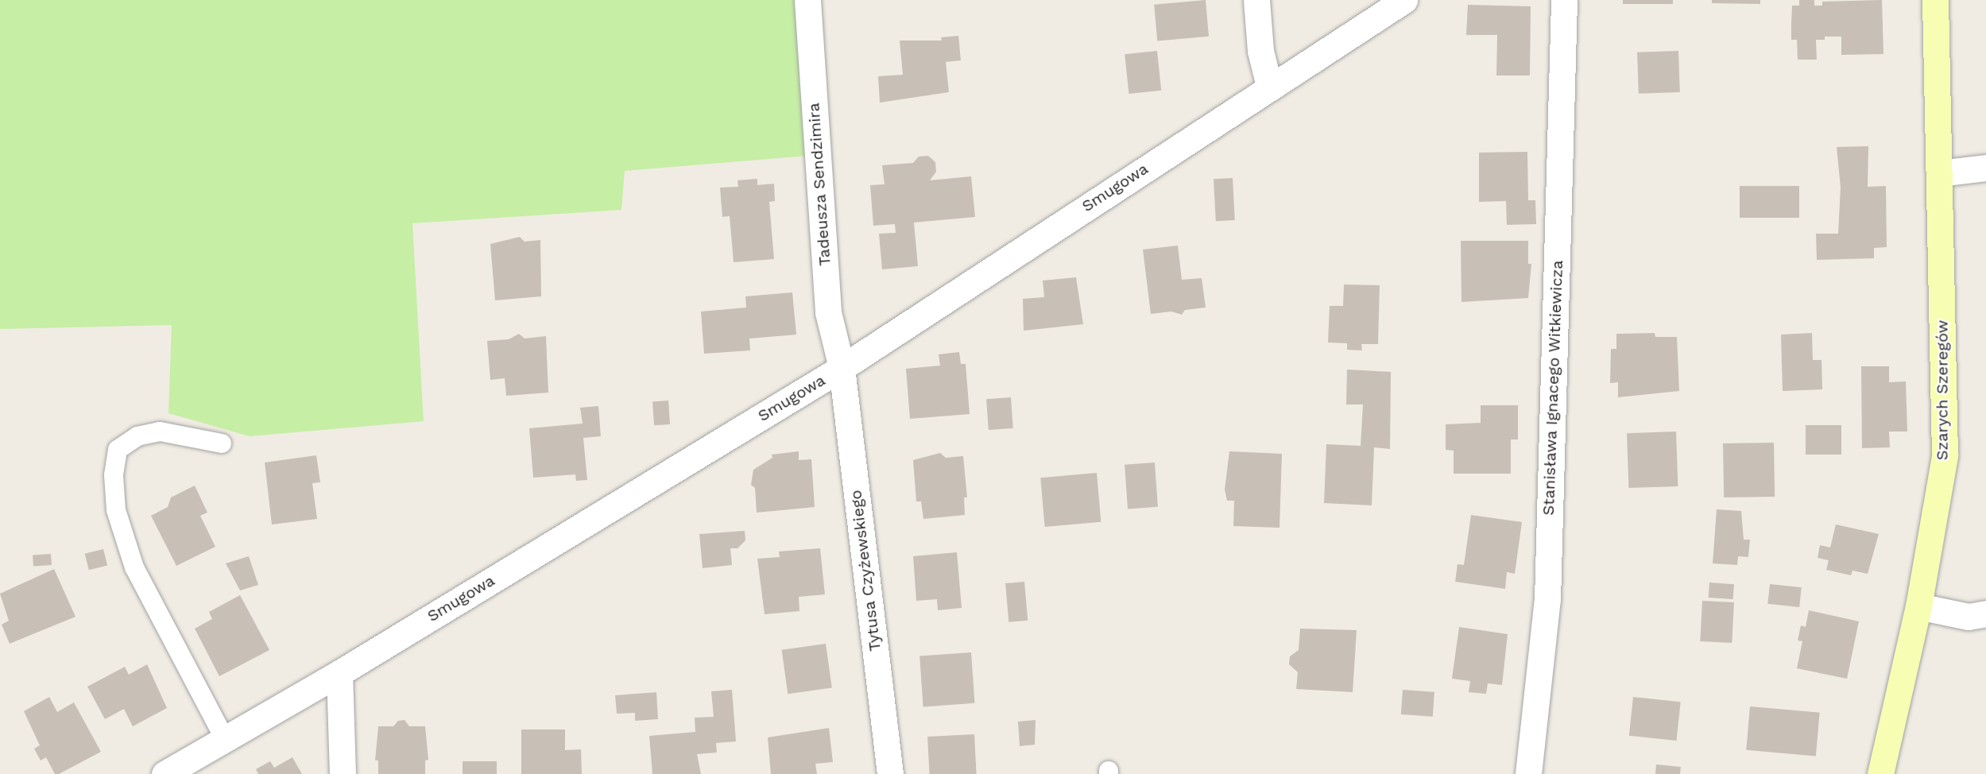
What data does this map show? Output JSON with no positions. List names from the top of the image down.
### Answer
{
  "streets": {
    "street": [
      "Tadeusza Sendzimira",
      "Smugowa",
      "Stanisława Ignacego Witkiewicza",
      "Szarych Szeregów",
      "Tytusa Czyżewskiego"
    ]
  },
  "crossings": [
    ["Tadeusza Sendzimira", "Smugowa"],
    ["Tadeusza Sendzimira", "Tytusa Czyżewskiego"],
    ["Smugowa", "Tytusa Czyżewskiego"]
  ]
}
